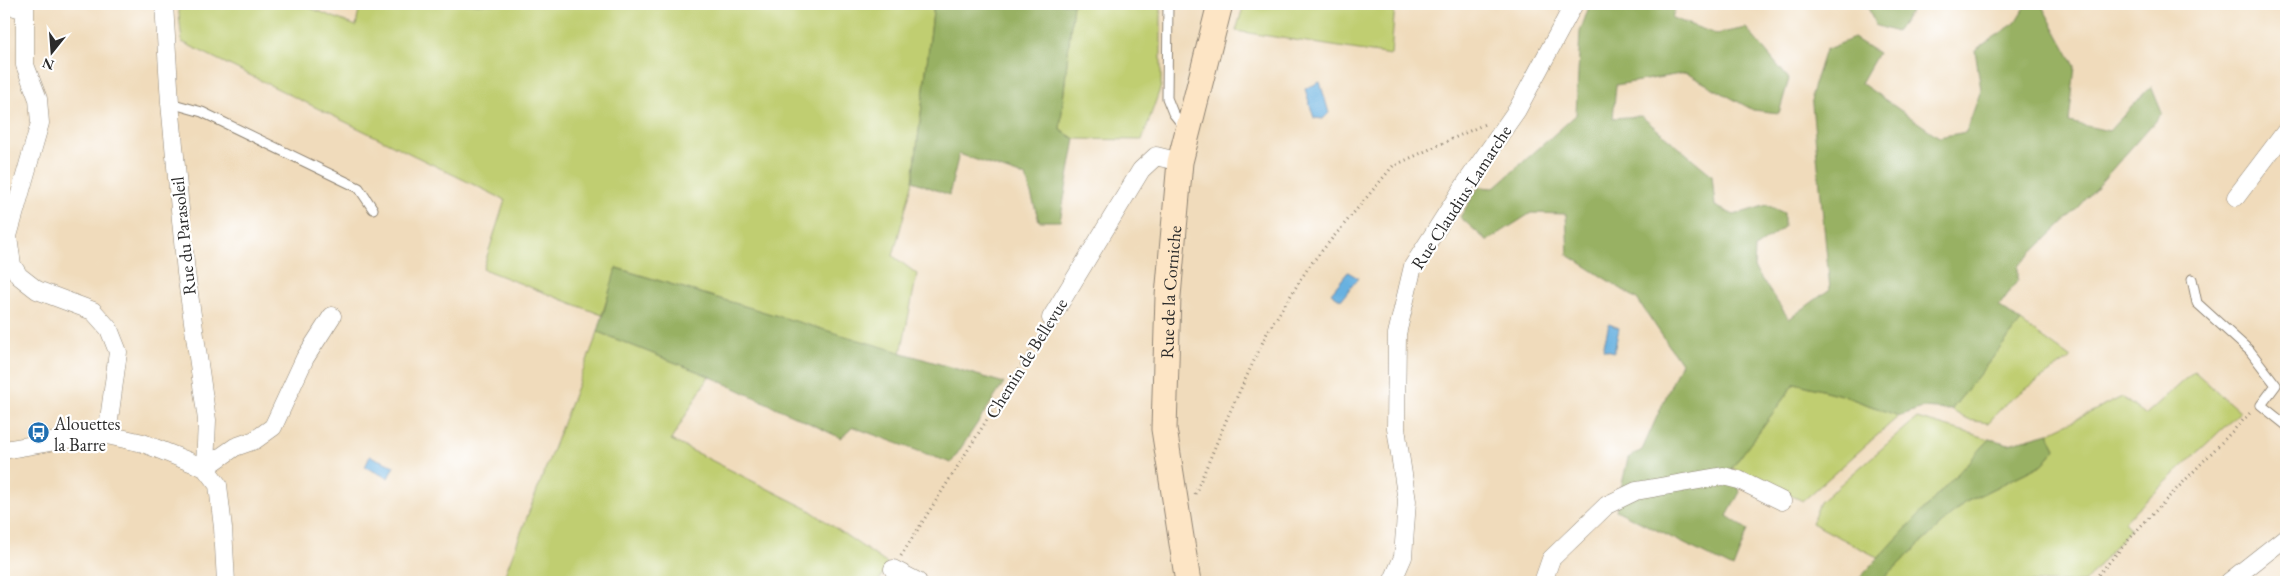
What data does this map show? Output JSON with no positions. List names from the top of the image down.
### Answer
{
  "streets": {
    "main road": ["Rue de la Corniche"],
    "street": ["Rue Claudius Lamarche", "Rue du Parasoleil", "Chemin de Bellevue"]
  },
  "crossings": [
    ["Rue de la Corniche", "Chemin de Bellevue"]
  ],
  "places": {
    "bus stop": ["Alouettes la Barre"]
  },
  "north": "bottom"
}
